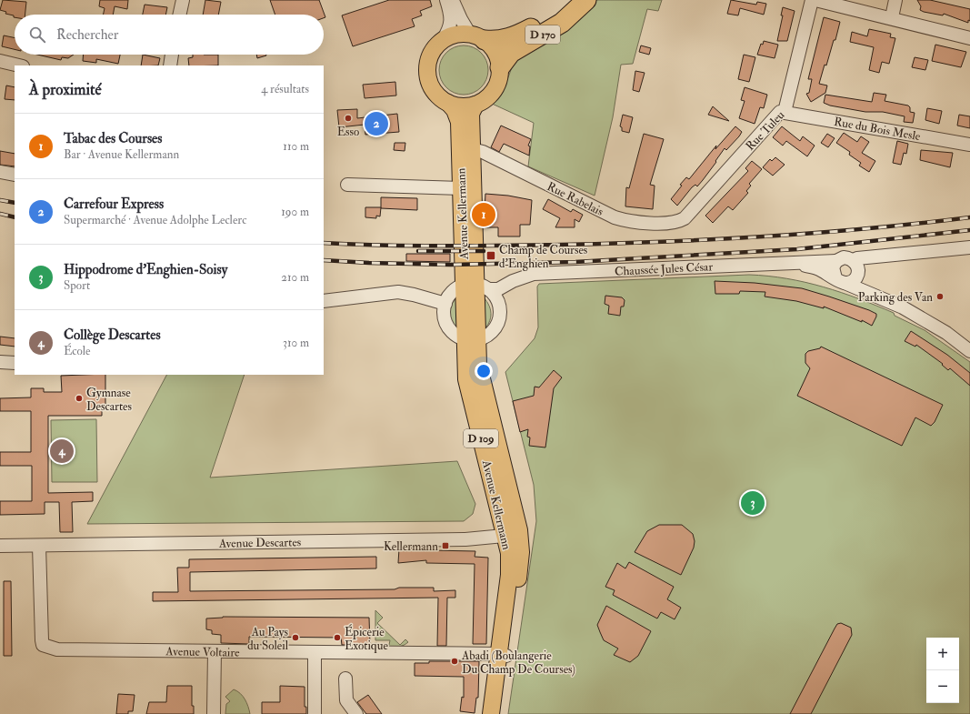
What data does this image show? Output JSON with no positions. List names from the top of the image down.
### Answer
{
  "streets": {
    "highway": ["D 170"],
    "main road": ["Avenue Kellermann", "D 109"],
    "street": [
      "Rue du Bois Mesle",
      "Rue Tuleu",
      "Rue Rabelais",
      "Chaussée Jules César",
      "Avenue Descartes",
      "Avenue Voltaire"
    ]
  },
  "crossings": [
    ["D 170", "Avenue Kellermann"],
    ["Rue du Bois Mesle", "Rue Tuleu"],
    ["Rue Tuleu", "Rue Rabelais"],
    ["Rue Rabelais", "Avenue Kellermann"],
    ["Avenue Kellermann", "Chaussée Jules César"],
    ["Avenue Kellermann", "Avenue Descartes"],
    ["Avenue Kellermann", "Avenue Voltaire"],
    ["Avenue Descartes", "Avenue Voltaire"]
  ],
  "places": {
    "other": [
      "Esso",
      "Parking des Van",
      "Gymnase Descartes",
      "Au Pays du Soleil",
      "Épicerie Exotique",
      "Abadi (Boulangerie Du Champ De Courses)"
    ],
    "transit": ["Champ de Courses d'Enghien", "Kellermann"]
  },
  "page": {
    "search": "Rechercher",
    "heading": ["À proximité", "4 résultats"],
    "pins": [
      "2",
      "1",
      "4",
      "3"
    ],
    "list": [
      {
        "mark": "1",
        "name": "Tabac des Courses",
        "note": "Bar · Avenue Kellermann",
        "value": "110 m"
      },
      {
        "mark": "2",
        "name": "Carrefour Express",
        "note": "Supermarché · Avenue Adolphe Leclerc",
        "value": "190 m"
      },
      {
        "mark": "3",
        "name": "Hippodrome d'Enghien-Soisy",
        "note": "Sport",
        "value": "210 m"
      },
      {
        "mark": "4",
        "name": "Collège Descartes",
        "note": "École",
        "value": "310 m"
      }
    ],
    "map_buttons": ["+", "−"]
  }
}
